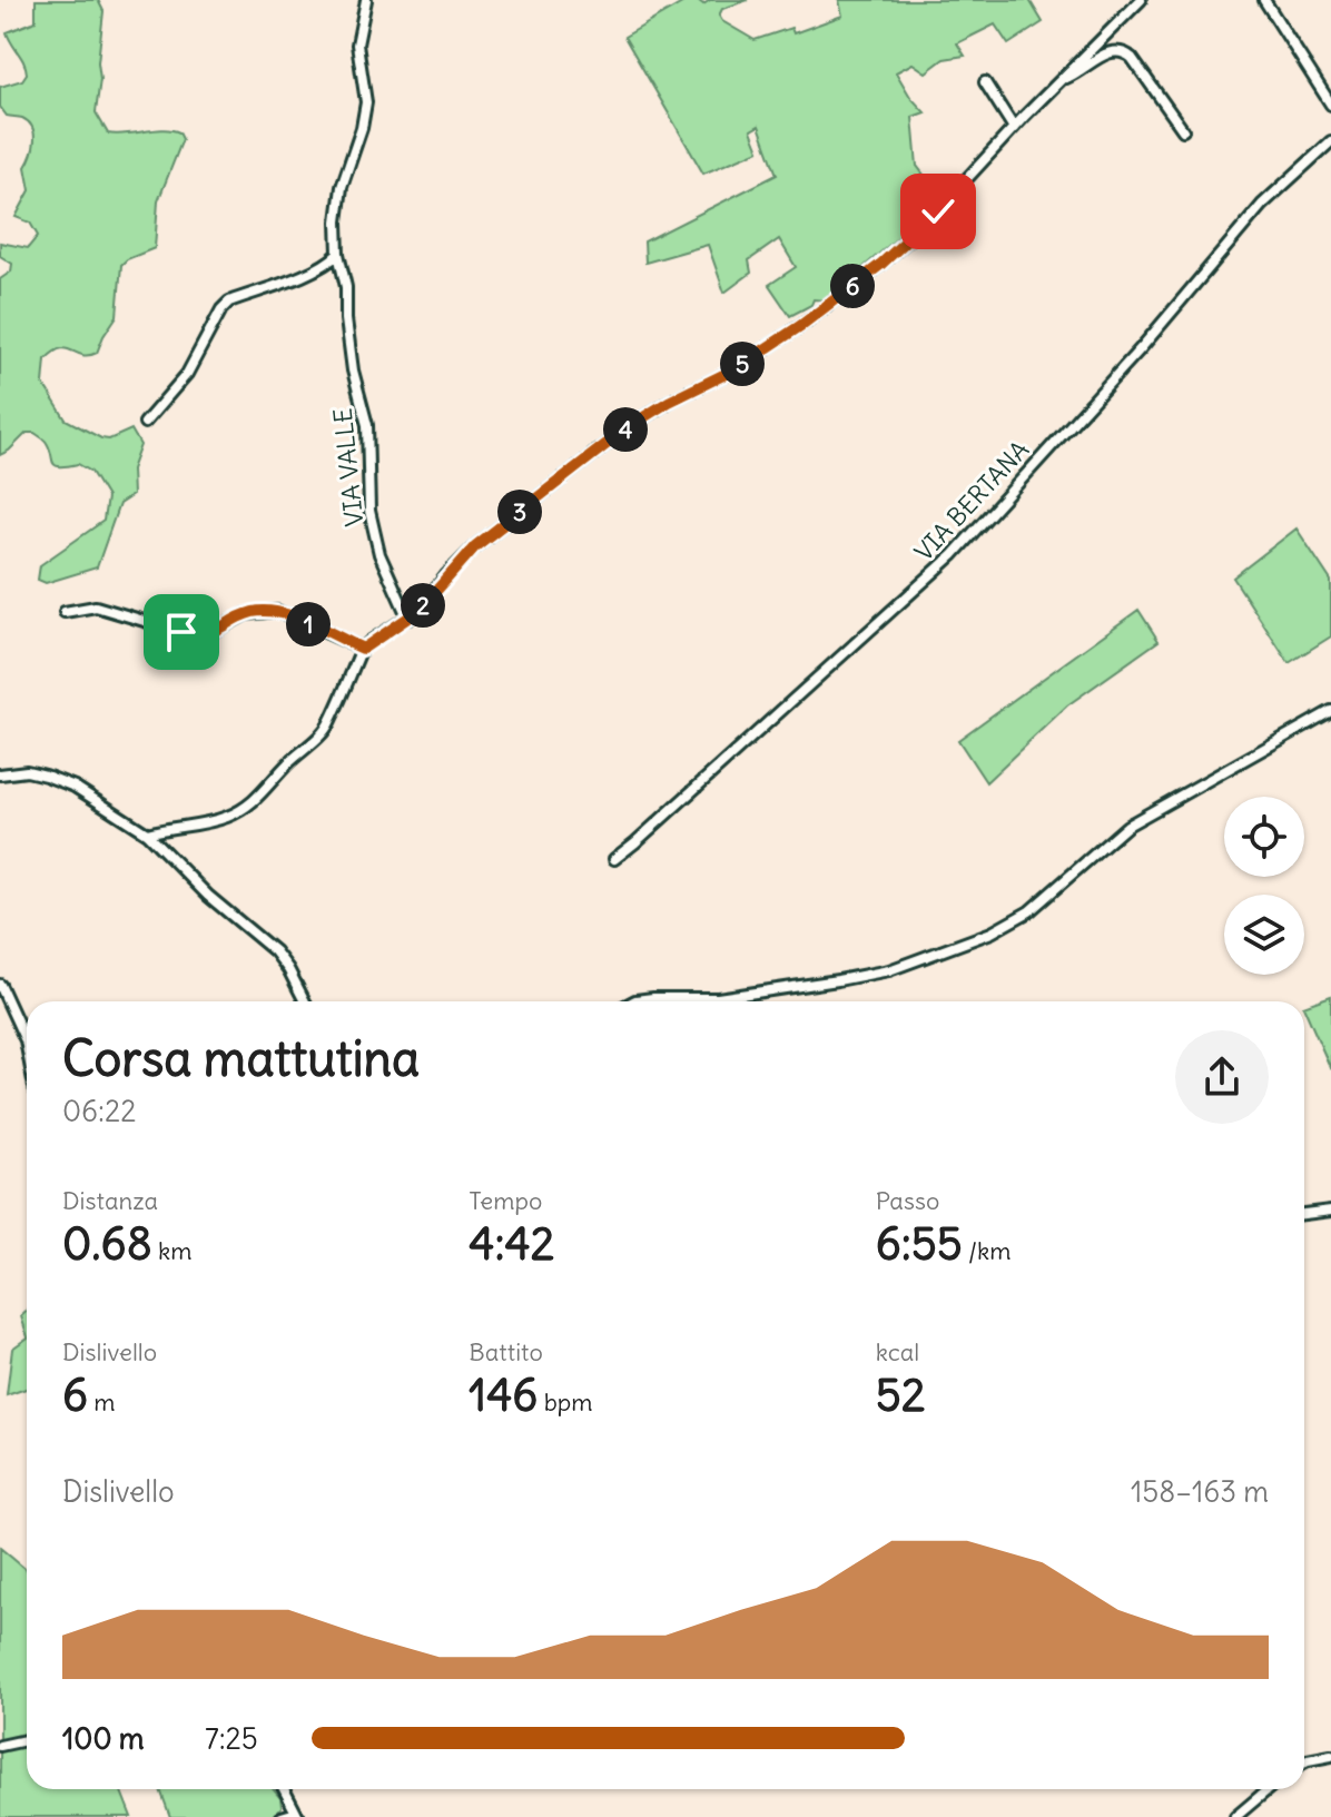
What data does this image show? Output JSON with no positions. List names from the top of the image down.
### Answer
{
  "streets": {
    "street": ["VIA VALLE", "VIA BERTANA"]
  },
  "page": {
    "pins": [
      "6",
      "5",
      "4",
      "3",
      "2",
      "1"
    ],
    "heading": ["Corsa mattutina", "06:22"],
    "stats": [
      ["Distanza", "0.68 km"],
      ["Tempo", "4:42"],
      ["Passo", "6:55 /km"],
      ["Dislivello", "6 m"],
      ["Battito", "146 bpm"],
      ["kcal", "52"]
    ],
    "chart": ["Dislivello", "158–163 m"],
    "list": [
      {
        "name": "100 m",
        "note": "7:25"
      }
    ]
  }
}
